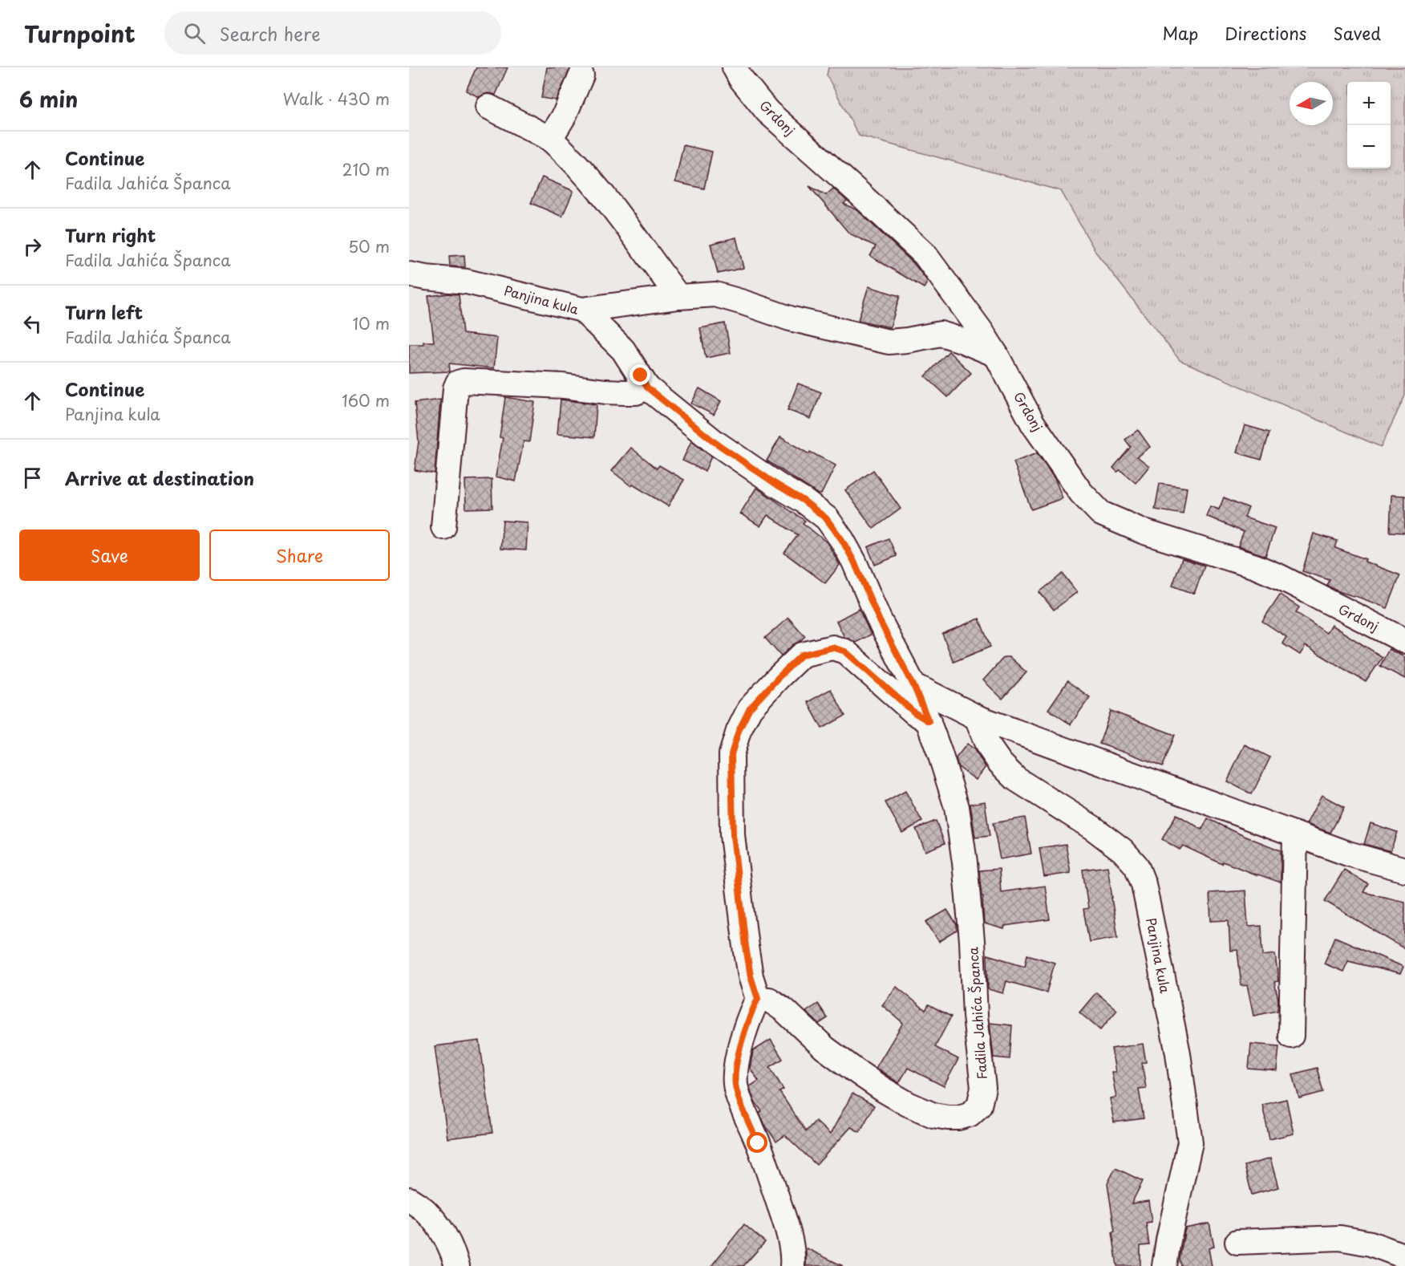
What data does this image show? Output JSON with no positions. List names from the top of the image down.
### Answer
{
  "streets": {
    "street": ["Grdonj", "Panjina kula", "Fadila Jahića Španca"]
  },
  "crossings": [
    ["Panjina kula", "Fadila Jahića Španca"]
  ],
  "north": "left",
  "page": {
    "header": "Turnpoint",
    "search": "Search here",
    "nav": ["Map", "Directions", "Saved"],
    "heading": ["6 min", "Walk · 430 m"],
    "map_buttons": ["+", "−"],
    "list": [
      ["Continue", "Fadila Jahića Španca", "210 m"],
      ["Turn right", "Fadila Jahića Španca", "50 m"],
      ["Turn left", "Fadila Jahića Španca", "10 m"],
      ["Continue", "Panjina kula", "160 m"],
      "Arrive at destination"
    ],
    "buttons": ["Save", "Share"]
  }
}
